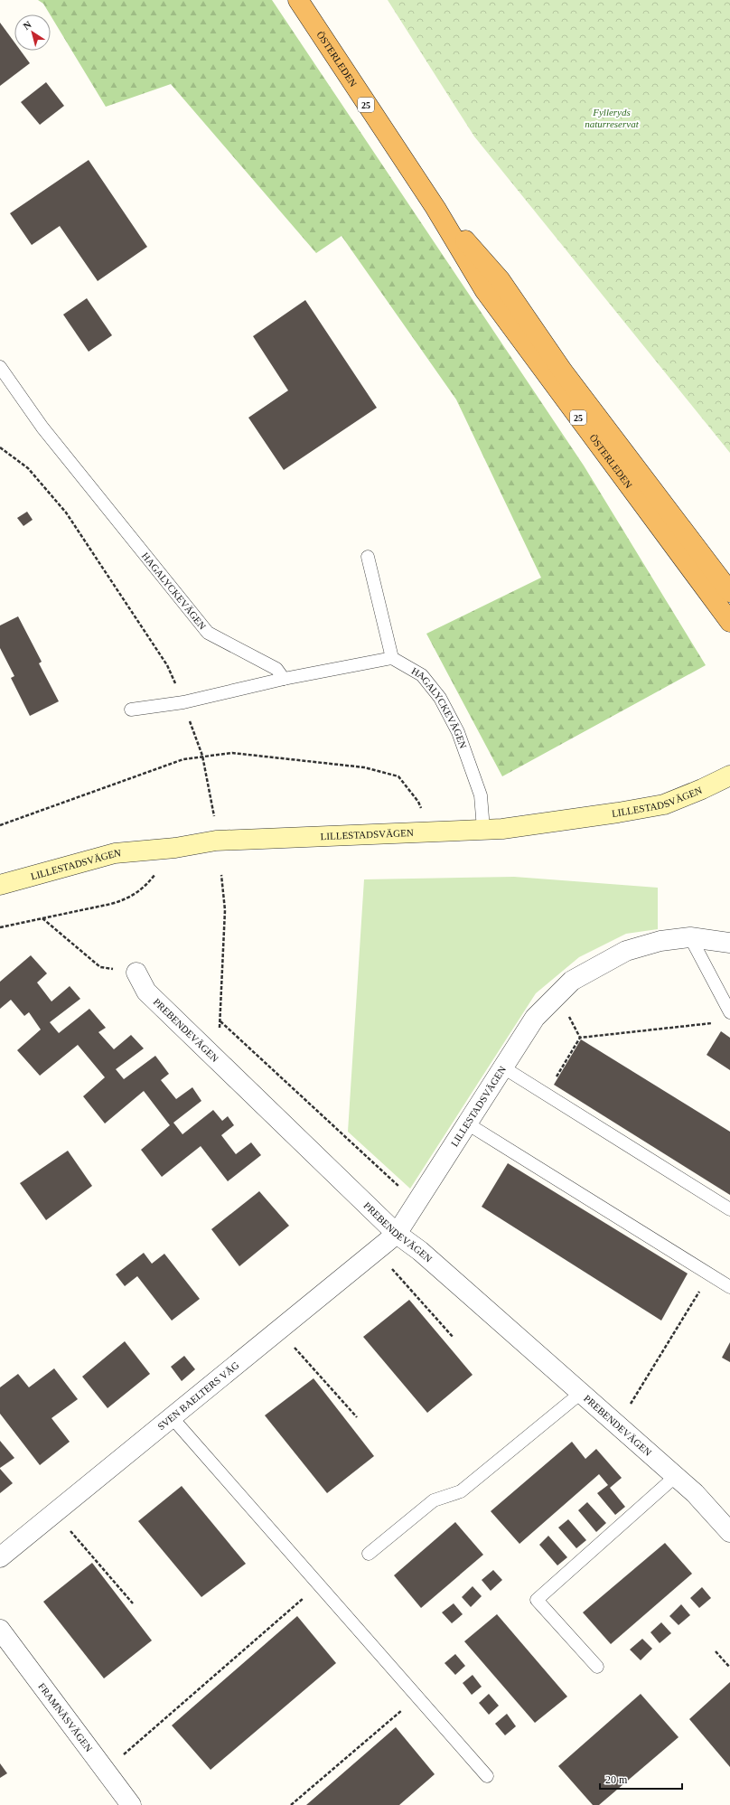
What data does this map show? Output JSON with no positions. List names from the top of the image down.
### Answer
{
  "streets": {
    "highway": ["ÖSTERLEDEN", "25"],
    "main road": ["LILLESTADSVÄGEN"],
    "street": ["PREBENDEVÄGEN", "SVEN BAELTERS VÄG", "FRAMNÄSVÄGEN"],
    "lane": ["HAGALYCKEVÄGEN"]
  },
  "crossings": [
    ["HAGALYCKEVÄGEN", "LILLESTADSVÄGEN"],
    ["LILLESTADSVÄGEN", "PREBENDEVÄGEN"],
    ["LILLESTADSVÄGEN", "SVEN BAELTERS VÄG"],
    ["PREBENDEVÄGEN", "SVEN BAELTERS VÄG"]
  ],
  "parks": ["Fylleryds naturreservat"],
  "scale_bar": "20 m",
  "north": "top left"
}
